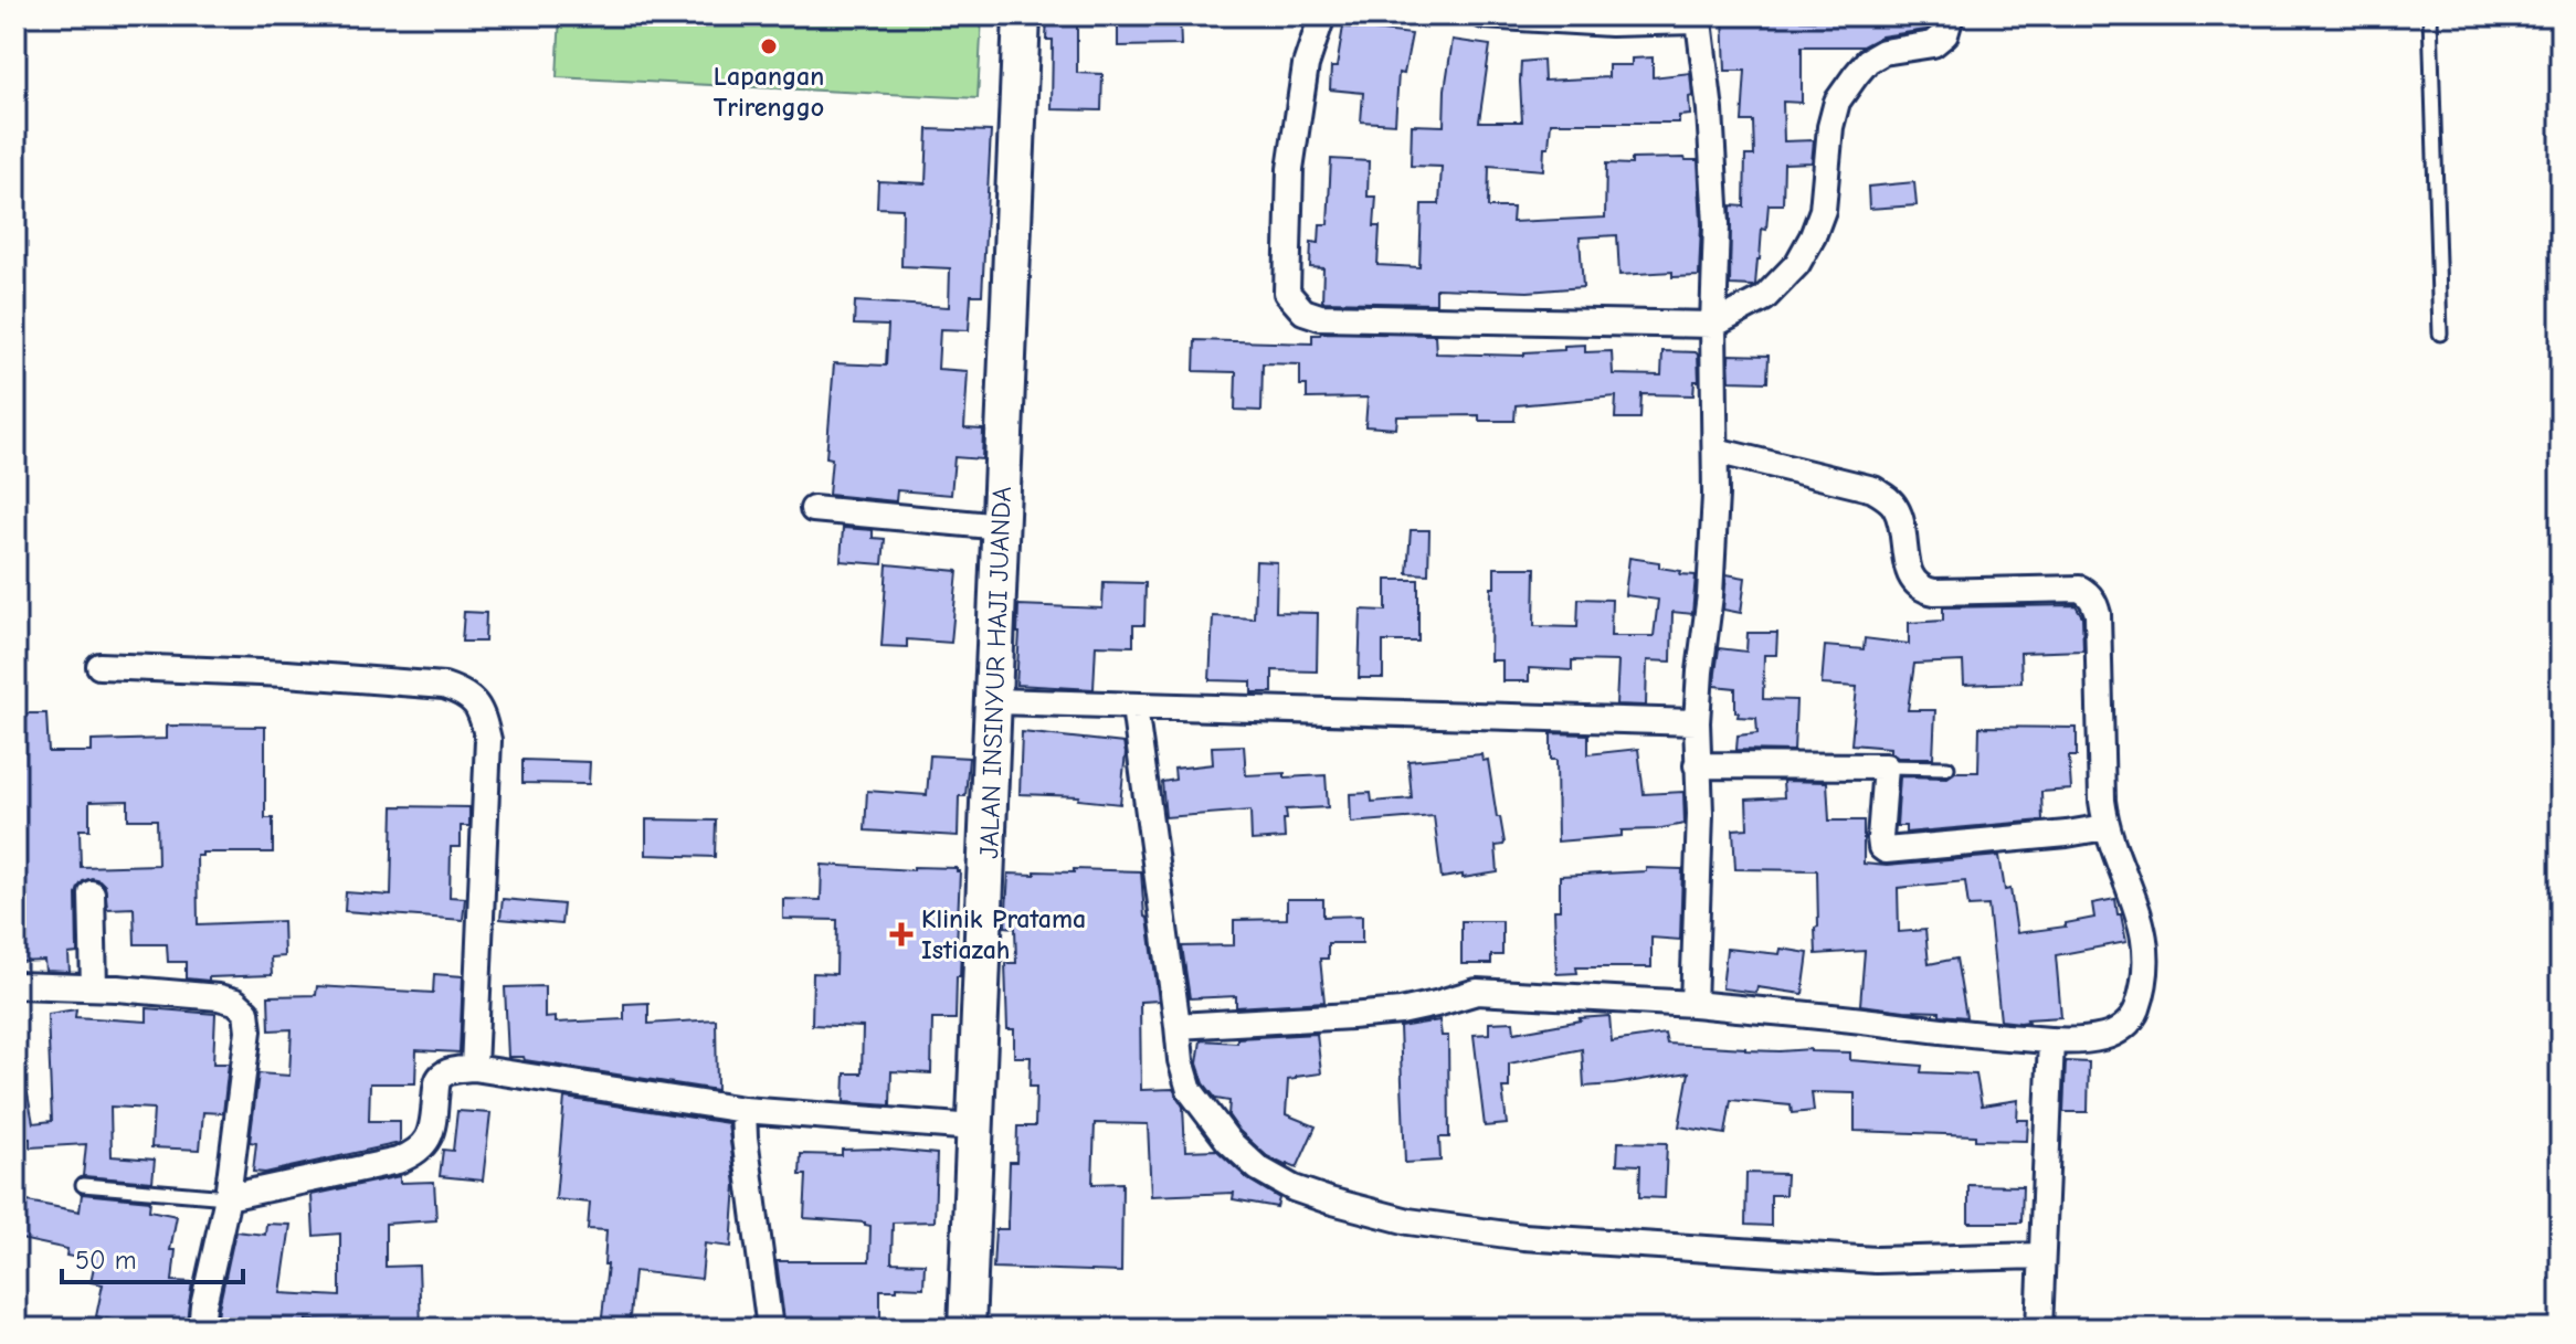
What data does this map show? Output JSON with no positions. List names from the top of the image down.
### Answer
{
  "streets": {
    "main road": ["JALAN INSINYUR HAJI JUANDA"]
  },
  "places": {
    "other": ["Lapangan Trirenggo"],
    "health": ["Klinik Pratama Istiazah"]
  },
  "scale_bar": "50 m"
}
